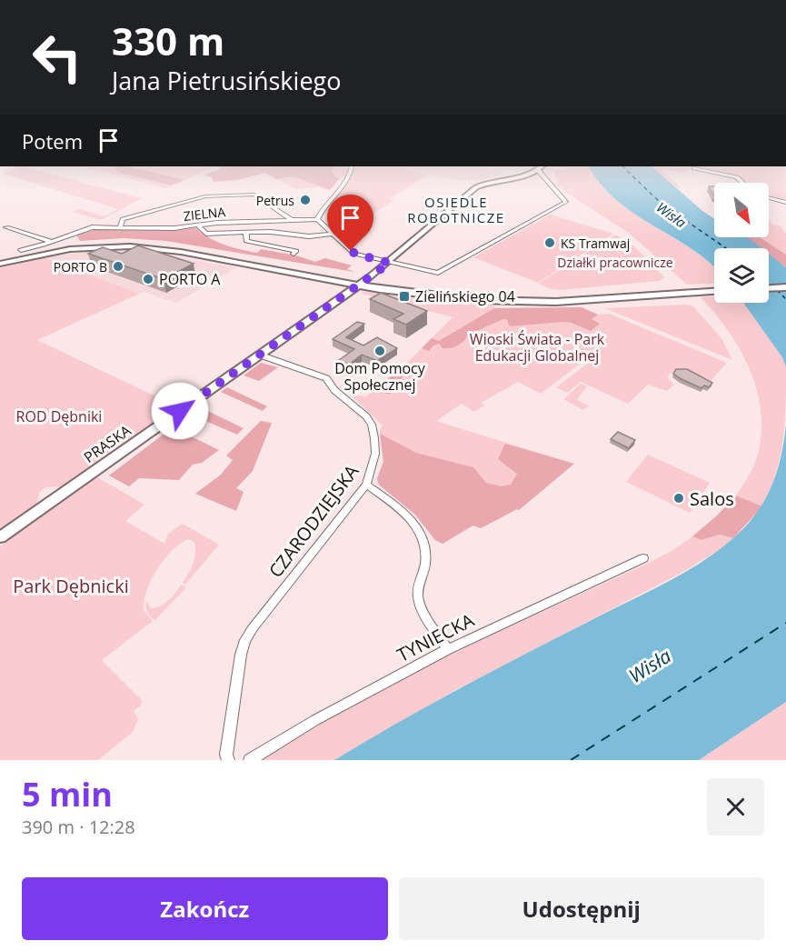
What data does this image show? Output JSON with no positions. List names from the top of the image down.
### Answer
{
  "streets": {
    "main road": ["PRASKA"],
    "street": ["ZIELNA", "CZARODZIEJSKA", "TYNIECKA"]
  },
  "crossings": [
    ["PRASKA", "CZARODZIEJSKA"]
  ],
  "districts": ["OSIEDLE ROBOTNICZE"],
  "water": ["Wisła"],
  "parks": [
    "Działki pracownicze",
    "Wioski Świata - Park Edukacji Globalnej",
    "ROD Dębniki",
    "Park Dębnicki"
  ],
  "places": {
    "other": [
      "Petrus",
      "KS Tramwaj",
      "PORTO B",
      "PORTO A",
      "Dom Pomocy Społecznej",
      "Salos"
    ],
    "transit": ["Zielińskiego 04"]
  },
  "north": "bottom right",
  "page": {
    "turn": ["330 m", "Jana Pietrusińskiego"],
    "then": "Potem",
    "heading": ["5 min", "390 m · 12:28"],
    "buttons": ["Zakończ", "Udostępnij"]
  }
}
